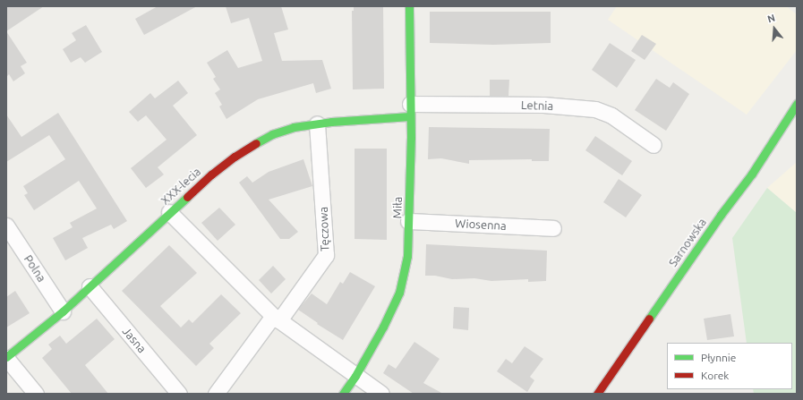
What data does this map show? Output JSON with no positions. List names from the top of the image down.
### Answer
{
  "streets": {
    "street": [
      "Letnia",
      "XXX-lecia",
      "Miła",
      "Wiosenna",
      "Tęczowa",
      "Sarnowska",
      "Polna",
      "Jasna"
    ]
  },
  "crossings": [
    ["Letnia", "XXX-lecia"],
    ["Letnia", "Miła"],
    ["XXX-lecia", "Miła"],
    ["XXX-lecia", "Tęczowa"],
    ["XXX-lecia", "Polna"],
    ["XXX-lecia", "Jasna"],
    ["Miła", "Wiosenna"]
  ],
  "legend": ["Płynnie", "Korek"],
  "north": "top"
}
